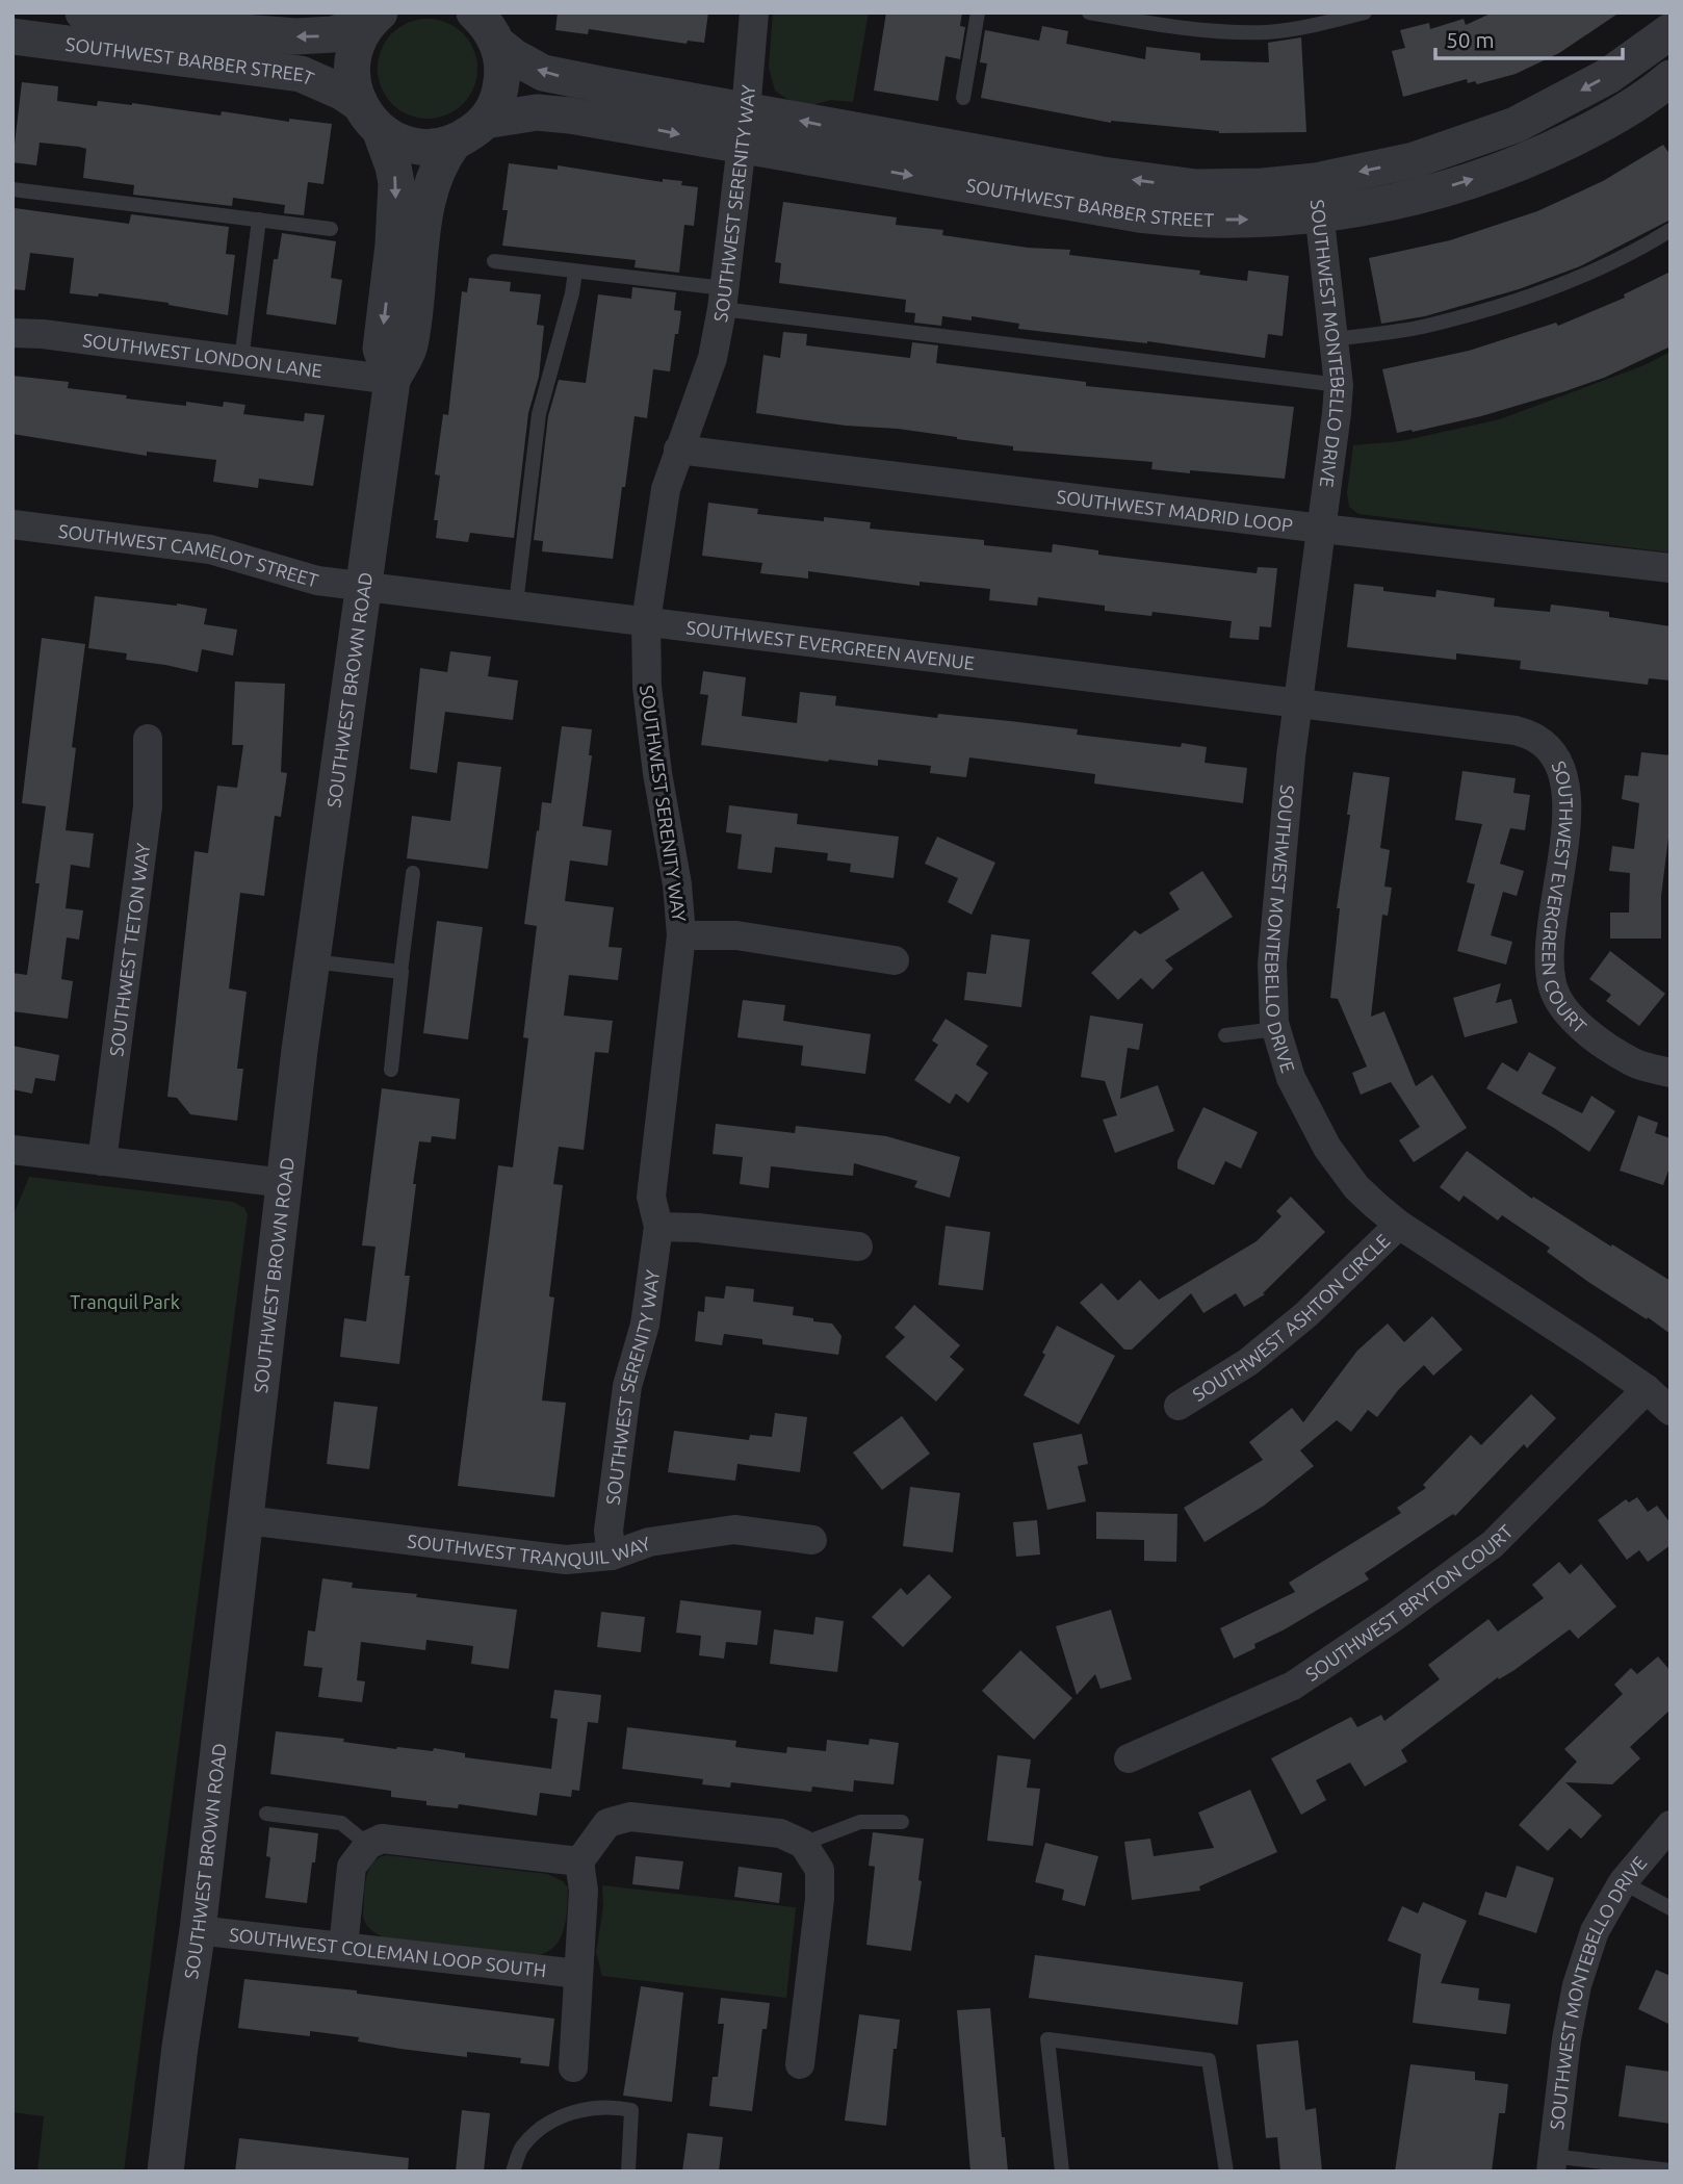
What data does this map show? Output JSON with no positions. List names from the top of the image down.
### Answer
{
  "streets": {
    "street": [
      "SOUTHWEST BARBER STREET",
      "SOUTHWEST SERENITY WAY",
      "SOUTHWEST MONTEBELLO DRIVE",
      "SOUTHWEST LONDON LANE",
      "SOUTHWEST MADRID LOOP",
      "SOUTHWEST CAMELOT STREET",
      "SOUTHWEST EVERGREEN AVENUE",
      "SOUTHWEST BROWN ROAD",
      "SOUTHWEST EVERGREEN COURT",
      "SOUTHWEST TETON WAY",
      "SOUTHWEST ASHTON CIRCLE",
      "SOUTHWEST TRANQUIL WAY",
      "SOUTHWEST BRYTON COURT",
      "SOUTHWEST COLEMAN LOOP SOUTH"
    ]
  },
  "crossings": [
    ["SOUTHWEST BARBER STREET", "SOUTHWEST SERENITY WAY"],
    ["SOUTHWEST BARBER STREET", "SOUTHWEST MONTEBELLO DRIVE"],
    ["SOUTHWEST BARBER STREET", "SOUTHWEST BROWN ROAD"],
    ["SOUTHWEST SERENITY WAY", "SOUTHWEST MADRID LOOP"],
    ["SOUTHWEST SERENITY WAY", "SOUTHWEST EVERGREEN AVENUE"],
    ["SOUTHWEST SERENITY WAY", "SOUTHWEST TRANQUIL WAY"],
    ["SOUTHWEST MONTEBELLO DRIVE", "SOUTHWEST MADRID LOOP"],
    ["SOUTHWEST MONTEBELLO DRIVE", "SOUTHWEST EVERGREEN AVENUE"],
    ["SOUTHWEST MONTEBELLO DRIVE", "SOUTHWEST EVERGREEN COURT"],
    ["SOUTHWEST MONTEBELLO DRIVE", "SOUTHWEST ASHTON CIRCLE"],
    ["SOUTHWEST MONTEBELLO DRIVE", "SOUTHWEST BRYTON COURT"],
    ["SOUTHWEST LONDON LANE", "SOUTHWEST BROWN ROAD"],
    ["SOUTHWEST CAMELOT STREET", "SOUTHWEST EVERGREEN AVENUE"],
    ["SOUTHWEST CAMELOT STREET", "SOUTHWEST BROWN ROAD"],
    ["SOUTHWEST EVERGREEN AVENUE", "SOUTHWEST BROWN ROAD"],
    ["SOUTHWEST EVERGREEN AVENUE", "SOUTHWEST EVERGREEN COURT"],
    ["SOUTHWEST BROWN ROAD", "SOUTHWEST TRANQUIL WAY"],
    ["SOUTHWEST BROWN ROAD", "SOUTHWEST COLEMAN LOOP SOUTH"]
  ],
  "parks": ["Tranquil Park"],
  "scale_bar": "50 m"
}
